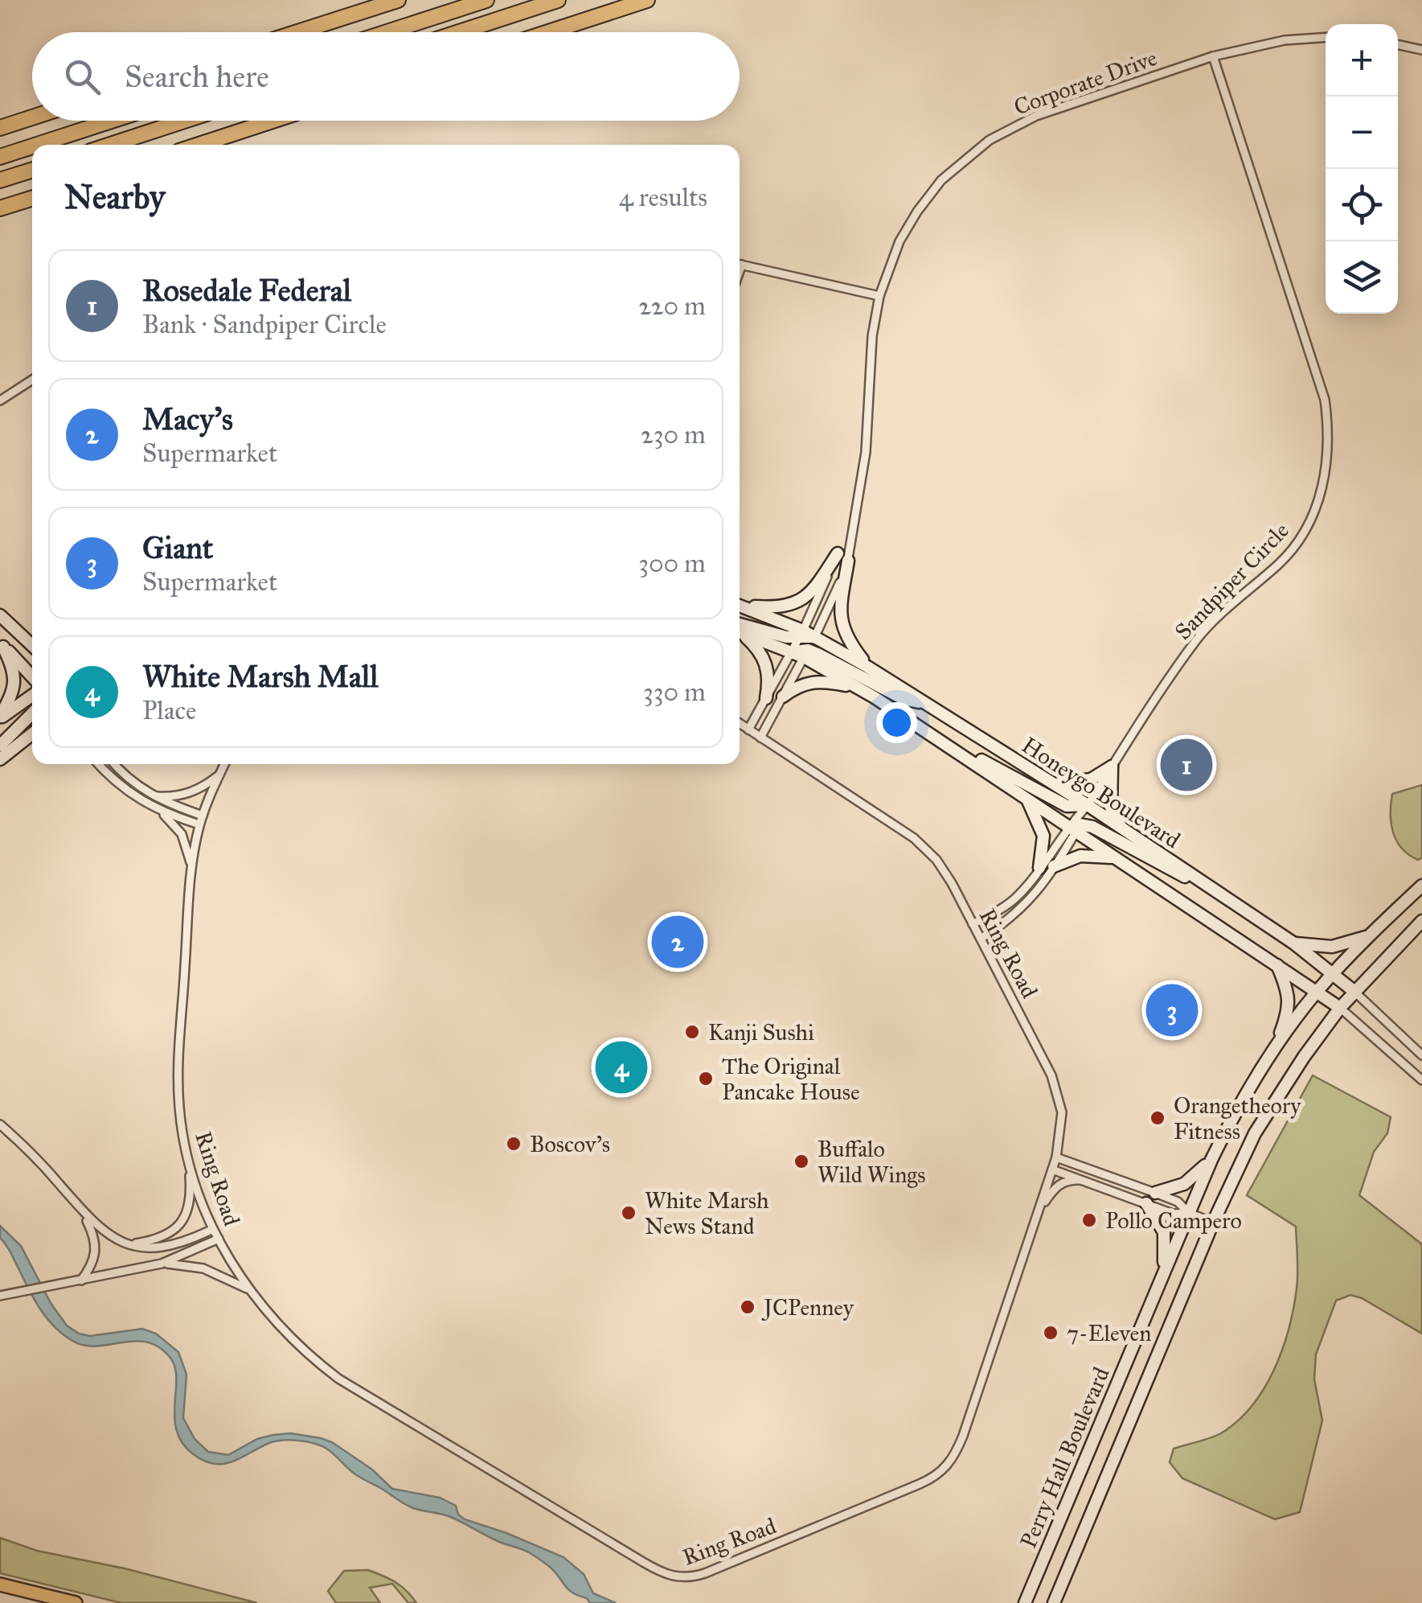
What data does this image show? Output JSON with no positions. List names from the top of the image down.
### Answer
{
  "streets": {
    "main road": ["Honeygo Boulevard", "Perry Hall Boulevard"],
    "street": ["Corporate Drive", "Sandpiper Circle", "Ring Road"]
  },
  "crossings": [
    ["Corporate Drive", "Sandpiper Circle"],
    ["Corporate Drive", "Honeygo Boulevard"],
    ["Corporate Drive", "Ring Road"],
    ["Sandpiper Circle", "Honeygo Boulevard"],
    ["Honeygo Boulevard", "Perry Hall Boulevard"]
  ],
  "places": [
    "Kanji Sushi",
    "The Original Pancake House",
    "Orangetheory Fitness",
    "Boscov's",
    "Buffalo Wild Wings",
    "White Marsh News Stand",
    "Pollo Campero",
    "JCPenney",
    "7-Eleven"
  ],
  "page": {
    "map_buttons": ["+", "−"],
    "search": "Search here",
    "heading": ["Nearby", "4 results"],
    "list": [
      {
        "mark": "1",
        "name": "Rosedale Federal",
        "note": "Bank · Sandpiper Circle",
        "value": "220 m"
      },
      {
        "mark": "2",
        "name": "Macy's",
        "note": "Supermarket",
        "value": "230 m"
      },
      {
        "mark": "3",
        "name": "Giant",
        "note": "Supermarket",
        "value": "300 m"
      },
      {
        "mark": "4",
        "name": "White Marsh Mall",
        "note": "Place",
        "value": "330 m"
      }
    ],
    "pins": [
      "1",
      "2",
      "3",
      "4"
    ]
  }
}
